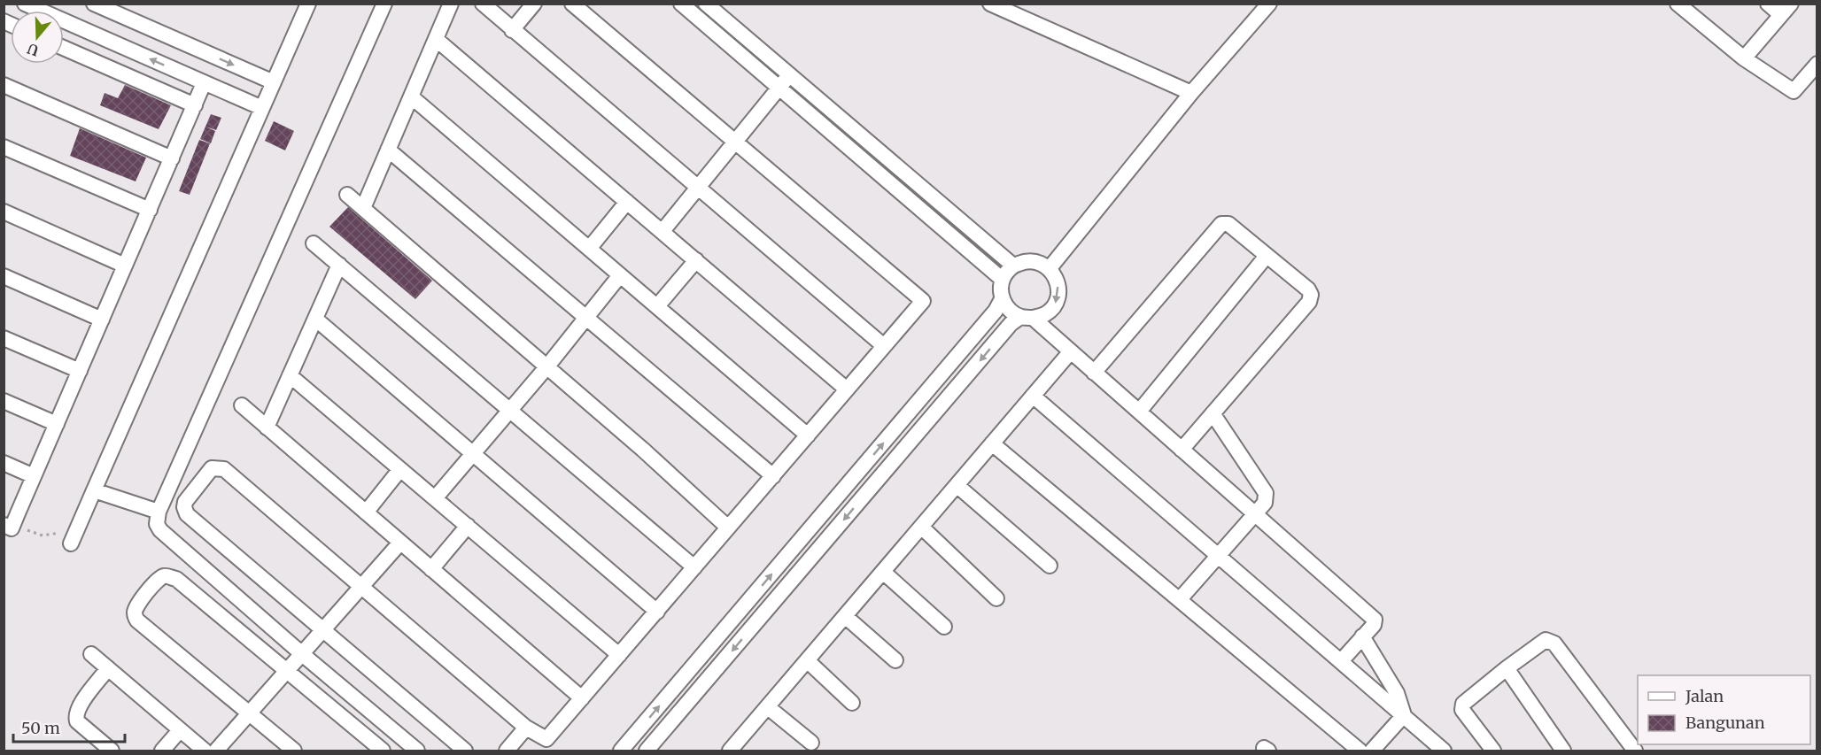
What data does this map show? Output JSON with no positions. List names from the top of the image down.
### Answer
{
  "legend": ["Jalan", "Bangunan"],
  "scale_bar": "50 m",
  "north": "bottom"
}
